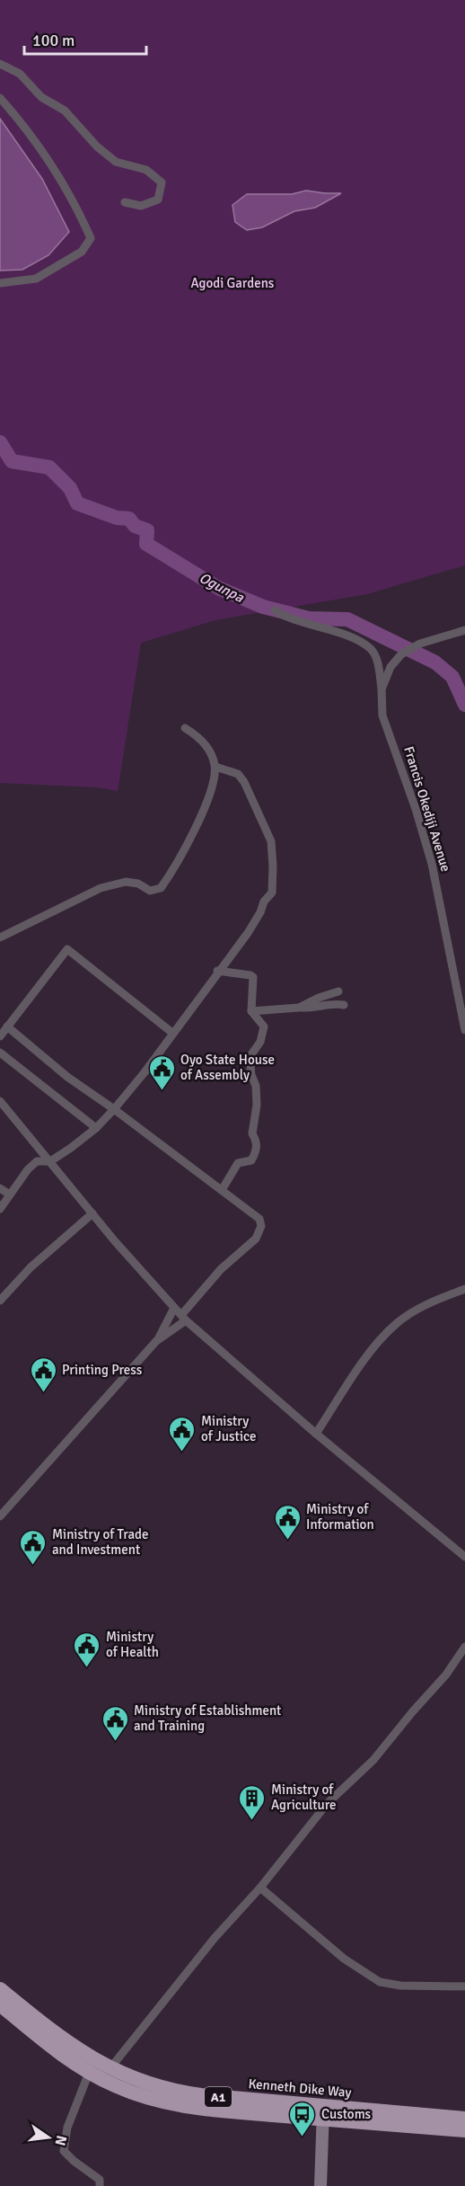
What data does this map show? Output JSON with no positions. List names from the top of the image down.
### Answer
{
  "streets": {
    "highway": ["Kenneth Dike Way", "A1"],
    "street": ["Francis Okediji Avenue"]
  },
  "water": ["Ogunpa"],
  "parks": ["Agodi Gardens"],
  "places": {
    "public building": [
      "Oyo State House of Assembly",
      "Printing Press",
      "Ministry of Justice",
      "Ministry of Information",
      "Ministry of Trade and Investment",
      "Ministry of Health",
      "Ministry of Establishment and Training"
    ],
    "building": ["Ministry of Agriculture"],
    "bus stop": ["Customs"]
  },
  "scale_bar": "100 m",
  "north": "right"
}
